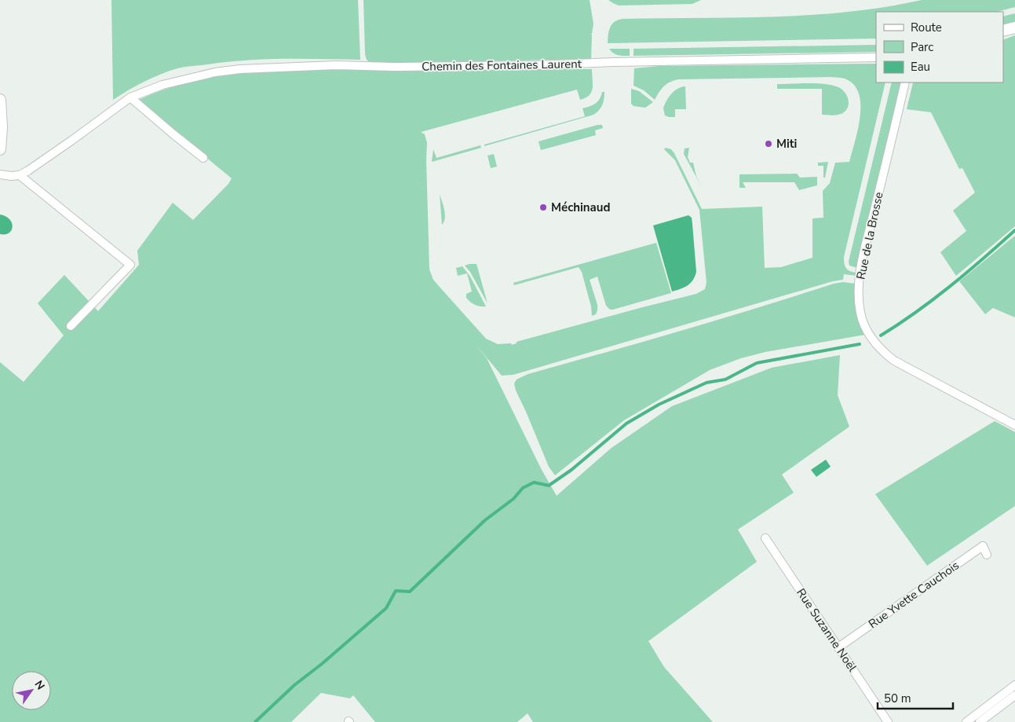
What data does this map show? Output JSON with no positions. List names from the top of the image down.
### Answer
{
  "streets": {
    "street": [
      "Chemin des Fontaines Laurent",
      "Rue de la Brosse",
      "Rue Yvette Cauchois",
      "Rue Suzanne Noël"
    ]
  },
  "crossings": [
    ["Rue Yvette Cauchois", "Rue Suzanne Noël"]
  ],
  "places": ["Miti", "Méchinaud"],
  "legend": ["Route", "Parc", "Eau"],
  "scale_bar": "50 m",
  "north": "top right"
}
